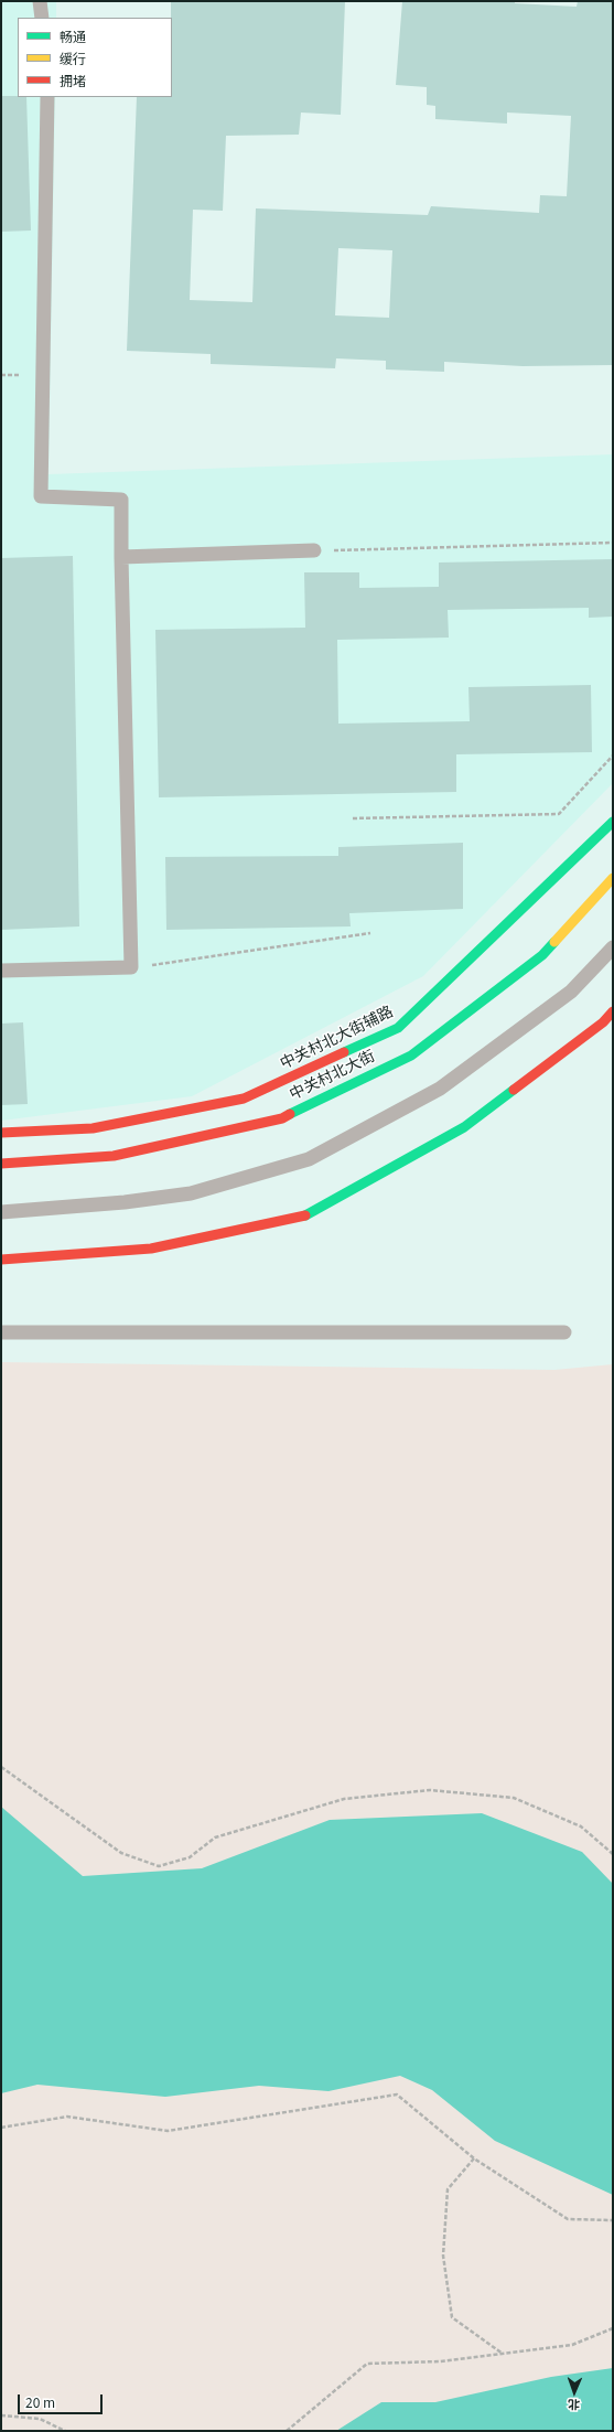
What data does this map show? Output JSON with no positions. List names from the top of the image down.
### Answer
{
  "streets": {
    "main road": ["中关村北大街辅路", "中关村北大街"]
  },
  "legend": ["畅通", "缓行", "拥堵"],
  "scale_bar": "20 m",
  "north": "bottom"
}
